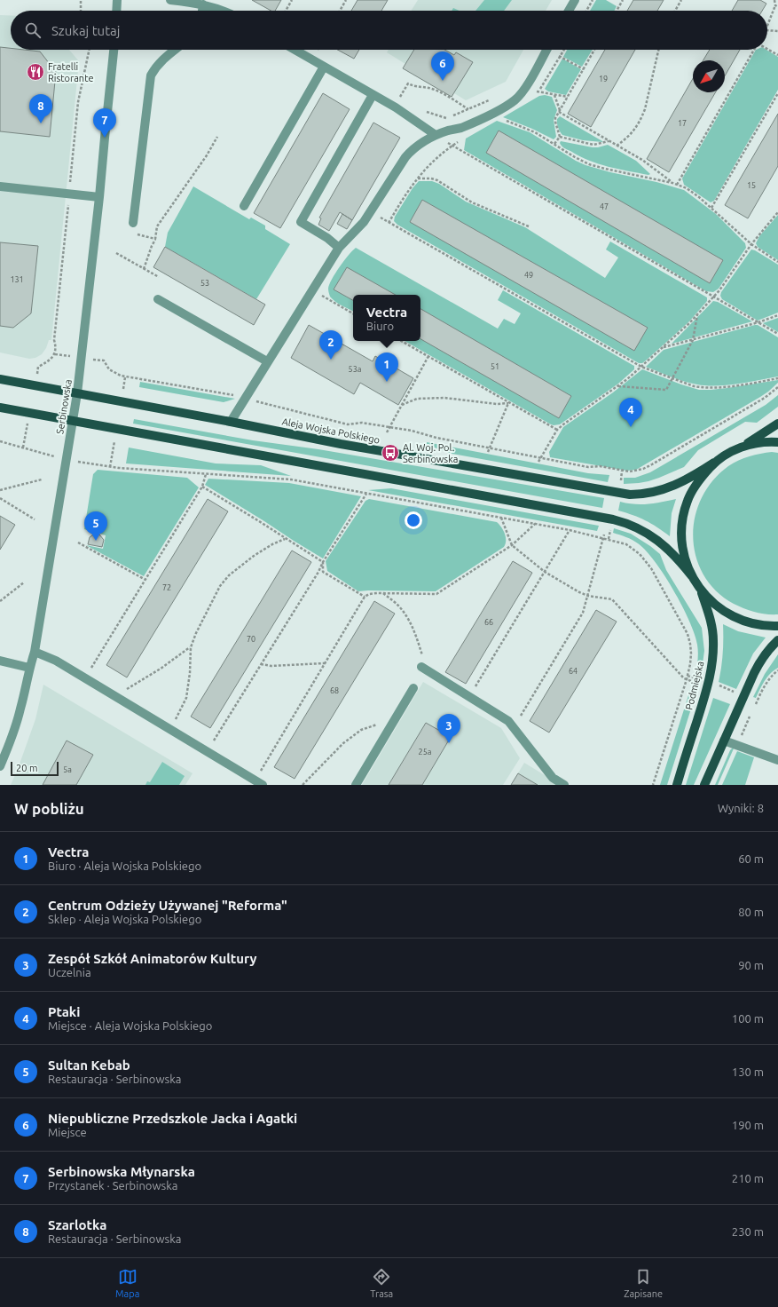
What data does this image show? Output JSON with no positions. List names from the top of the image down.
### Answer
{
  "streets": {
    "main road": ["Aleja Wojska Polskiego", "Podmiejska"],
    "street": ["Serbinowska"]
  },
  "crossings": [
    ["Serbinowska", "Aleja Wojska Polskiego"]
  ],
  "places": {
    "restaurant": ["Fratelli Ristorante"],
    "bus stop": ["Al. Woj. Pol. Serbinowska"]
  },
  "house_numbers": [
    "19",
    "17",
    "15",
    "47",
    "49",
    "131",
    "53",
    "51",
    "53a",
    "72",
    "66",
    "70",
    "64",
    "68",
    "25a",
    "5a"
  ],
  "scale_bar": "20 m",
  "north": "bottom left",
  "page": {
    "search": "Szukaj tutaj",
    "pins": [
      "6",
      "8",
      "7",
      "2",
      "1",
      "4",
      "5",
      "3"
    ],
    "popup": ["Vectra", "Biuro"],
    "scale": "20 m",
    "heading": ["W pobliżu", "Wyniki: 8"],
    "list": [
      {
        "mark": "1",
        "name": "Vectra",
        "note": "Biuro · Aleja Wojska Polskiego",
        "value": "60 m"
      },
      {
        "mark": "2",
        "name": "Centrum Odzieży Używanej \"Reforma\"",
        "note": "Sklep · Aleja Wojska Polskiego",
        "value": "80 m"
      },
      {
        "mark": "3",
        "name": "Zespół Szkół Animatorów Kultury",
        "note": "Uczelnia",
        "value": "90 m"
      },
      {
        "mark": "4",
        "name": "Ptaki",
        "note": "Miejsce · Aleja Wojska Polskiego",
        "value": "100 m"
      },
      {
        "mark": "5",
        "name": "Sultan Kebab",
        "note": "Restauracja · Serbinowska",
        "value": "130 m"
      },
      {
        "mark": "6",
        "name": "Niepubliczne Przedszkole Jacka i Agatki",
        "note": "Miejsce",
        "value": "190 m"
      },
      {
        "mark": "7",
        "name": "Serbinowska Młynarska",
        "note": "Przystanek · Serbinowska",
        "value": "210 m"
      },
      {
        "mark": "8",
        "name": "Szarlotka",
        "note": "Restauracja · Serbinowska",
        "value": "230 m"
      }
    ],
    "nav": ["Mapa", "Trasa", "Zapisane"]
  }
}
